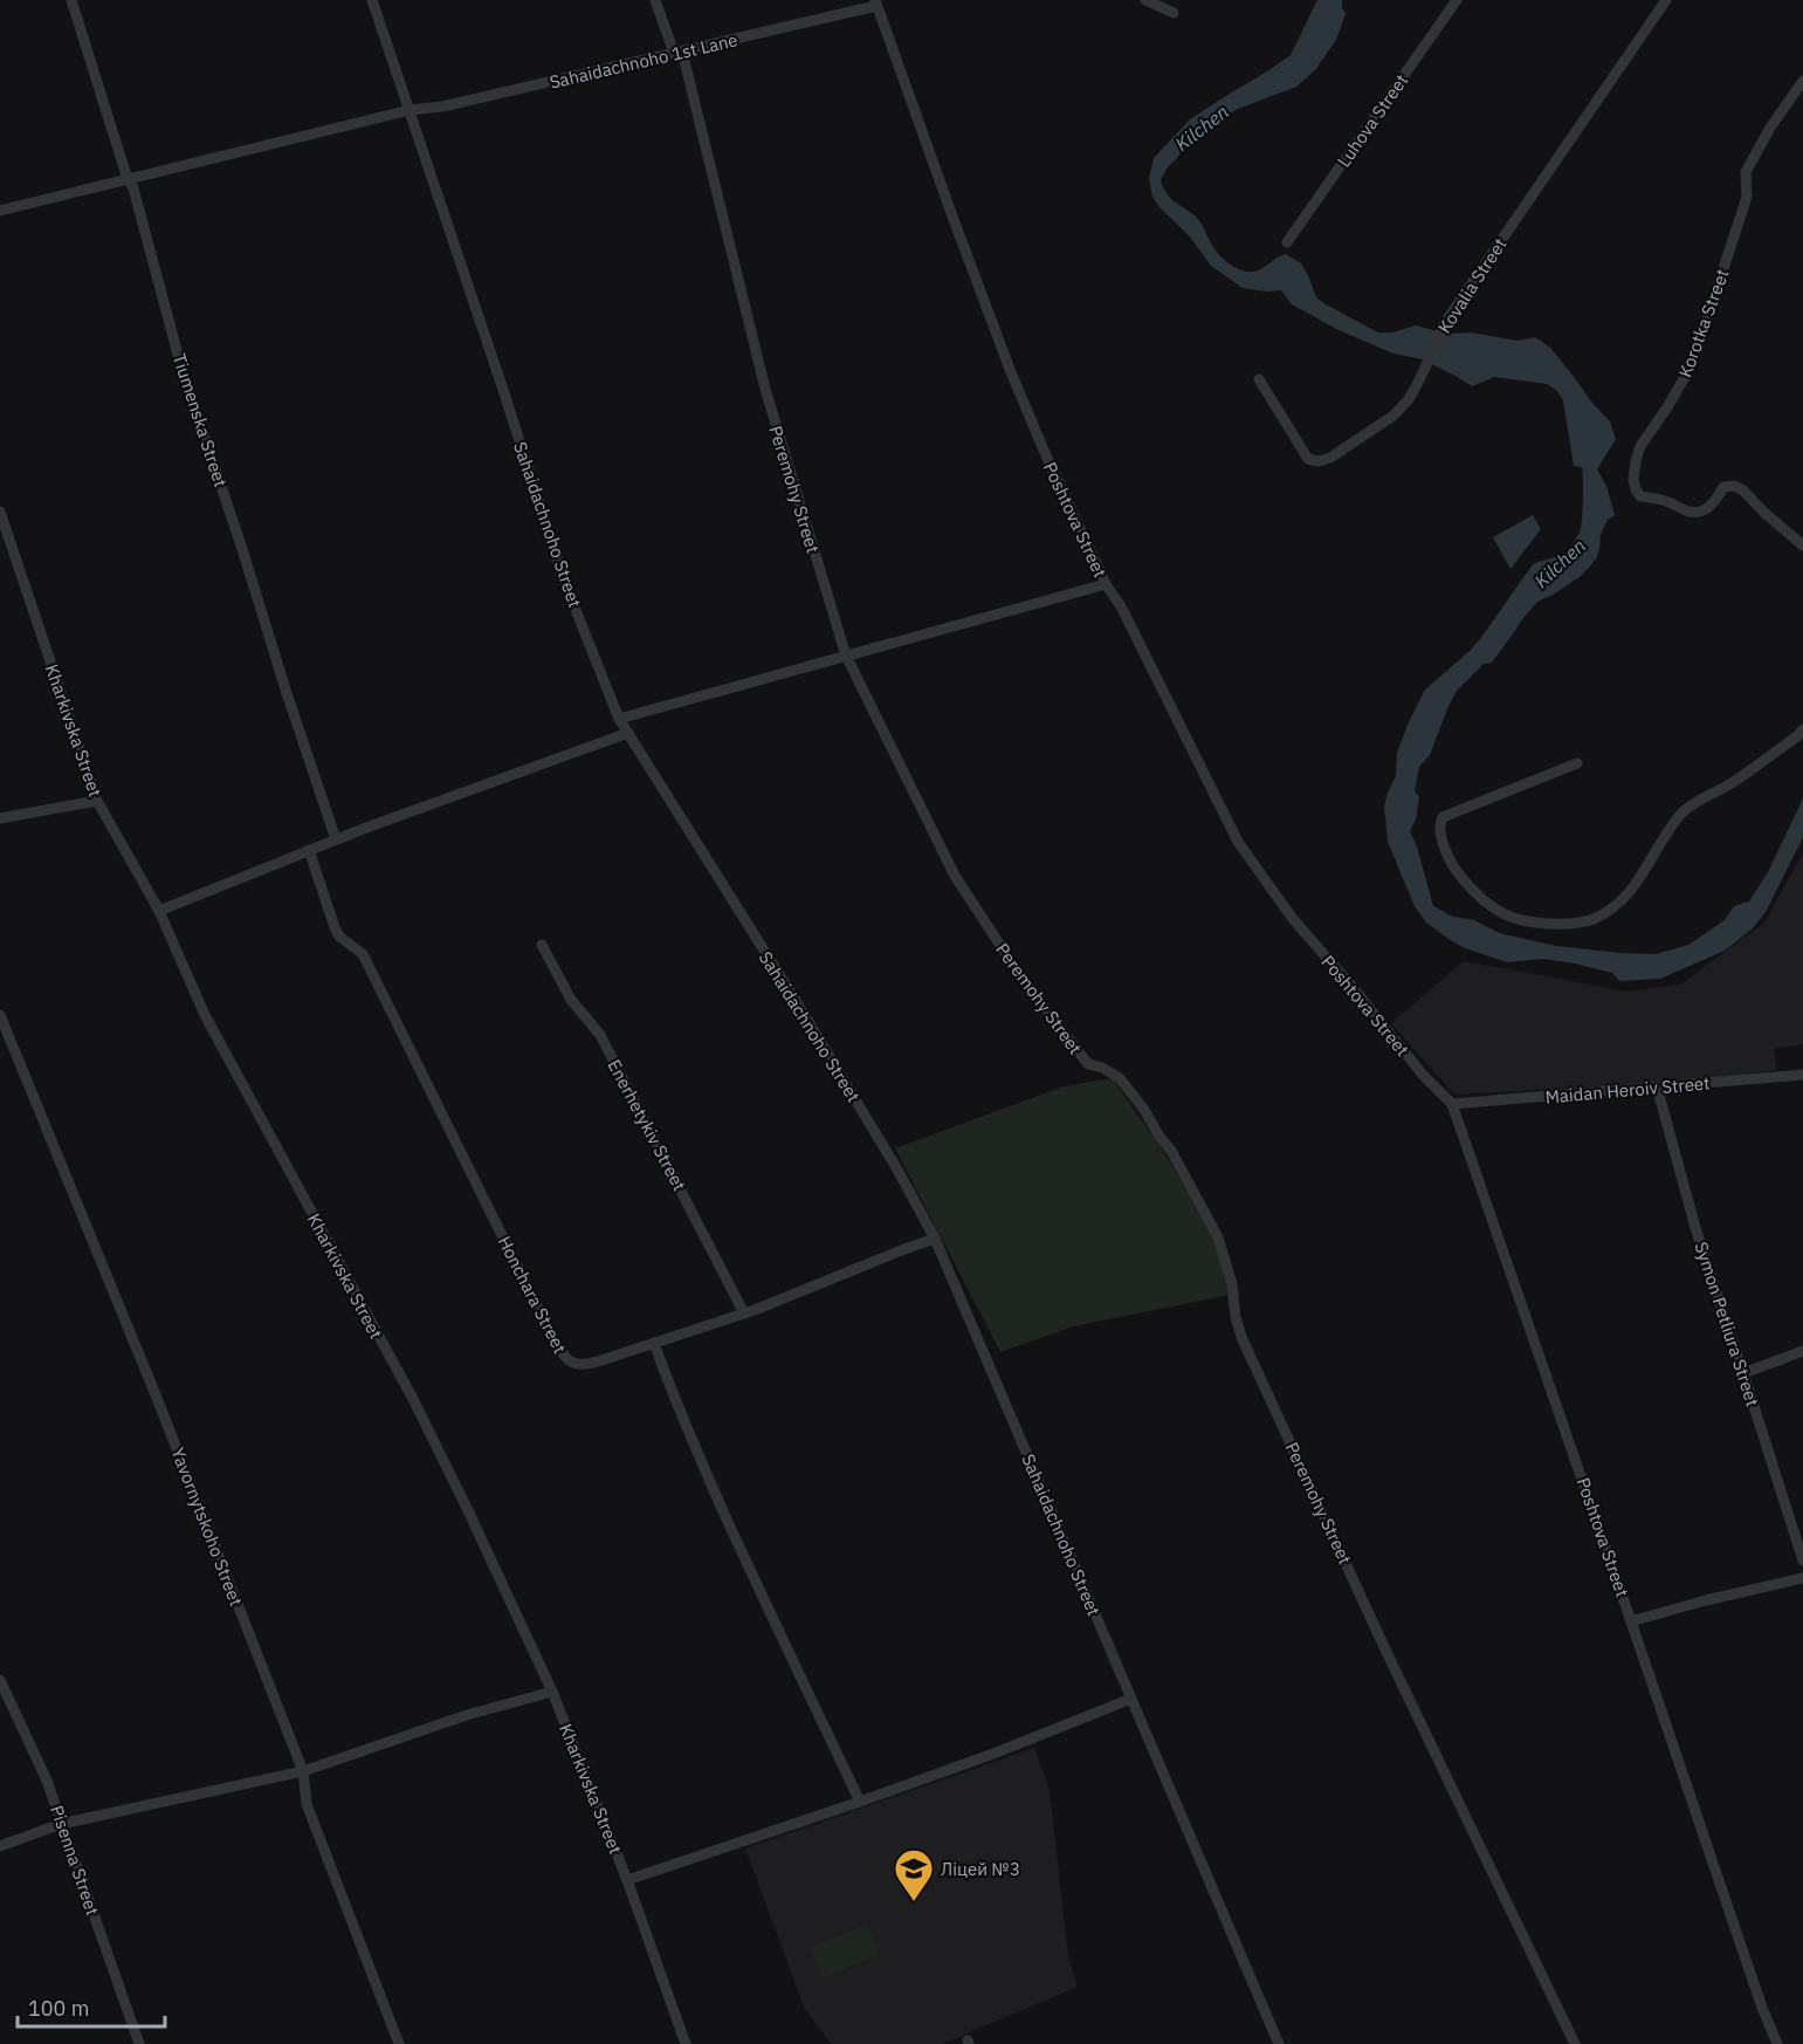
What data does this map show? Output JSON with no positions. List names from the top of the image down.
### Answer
{
  "streets": {
    "street": [
      "Sahaidachnoho 1st Lane",
      "Luhova Street",
      "Kovalia Street",
      "Korotka Street",
      "Tiumenska Street",
      "Peremohy Street",
      "Poshtova Street",
      "Sahaidachnoho Street",
      "Kharkivska Street",
      "Maidan Heroiv Street",
      "Enerhetykiv Street",
      "Honchara Street",
      "Symon Petliura Street",
      "Yavornytskoho Street",
      "Pisenna Street"
    ]
  },
  "crossings": [
    ["Sahaidachnoho 1st Lane", "Tiumenska Street"],
    ["Sahaidachnoho 1st Lane", "Peremohy Street"],
    ["Sahaidachnoho 1st Lane", "Poshtova Street"],
    ["Sahaidachnoho 1st Lane", "Sahaidachnoho Street"],
    ["Poshtova Street", "Maidan Heroiv Street"],
    ["Sahaidachnoho Street", "Honchara Street"],
    ["Maidan Heroiv Street", "Symon Petliura Street"],
    ["Enerhetykiv Street", "Honchara Street"]
  ],
  "water": ["Kilchen"],
  "places": {
    "school or university": ["Ліцей №3"]
  },
  "scale_bar": "100 m"
}
